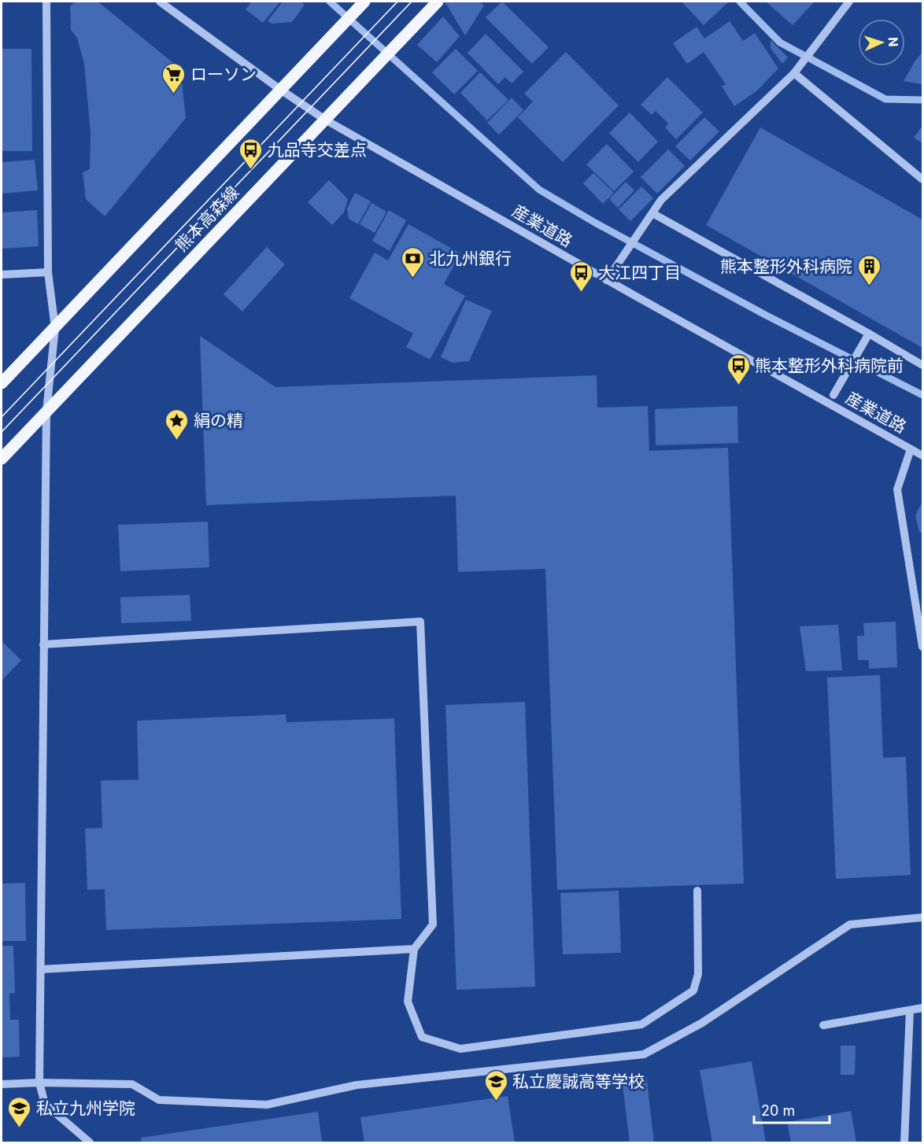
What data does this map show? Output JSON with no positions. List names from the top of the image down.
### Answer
{
  "streets": {
    "main road": ["熊本高森線"],
    "street": ["産業道路"]
  },
  "crossings": [
    ["熊本高森線", "産業道路"]
  ],
  "places": {
    "supermarket": ["ローソン"],
    "bus stop": ["九品寺交差点", "大江四丁目", "熊本整形外科病院前"],
    "bank": ["北九州銀行"],
    "building": ["熊本整形外科病院"],
    "place": ["絹の精"],
    "school or university": ["私立慶誠高等学校", "私立九州学院"]
  },
  "scale_bar": "20 m",
  "north": "right"
}
